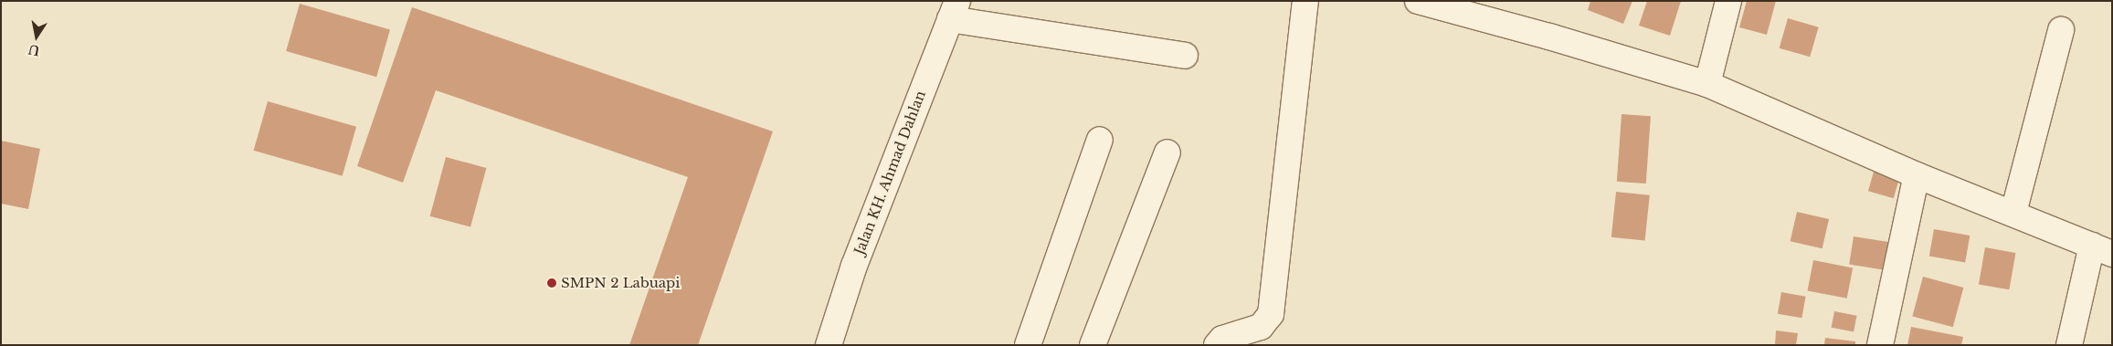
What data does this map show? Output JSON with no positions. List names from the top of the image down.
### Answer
{
  "streets": {
    "street": ["Jalan KH. Ahmad Dahlan"]
  },
  "places": ["SMPN 2 Labuapi"],
  "north": "bottom"
}
